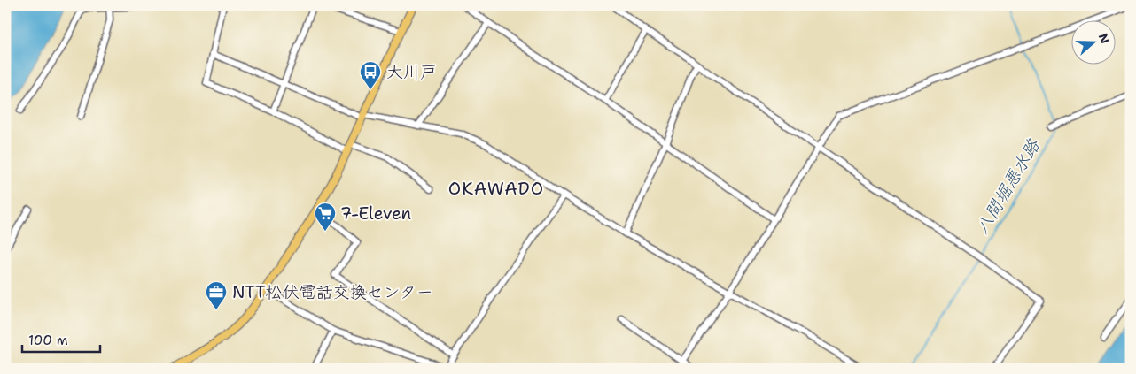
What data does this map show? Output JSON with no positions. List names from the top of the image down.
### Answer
{
  "districts": ["OKAWADO"],
  "water": ["八間堀悪水路"],
  "places": {
    "bus stop": ["大川戸"],
    "supermarket": ["7-Eleven"],
    "office": ["NTT松伏電話交換センター"]
  },
  "scale_bar": "100 m",
  "north": "right"
}
